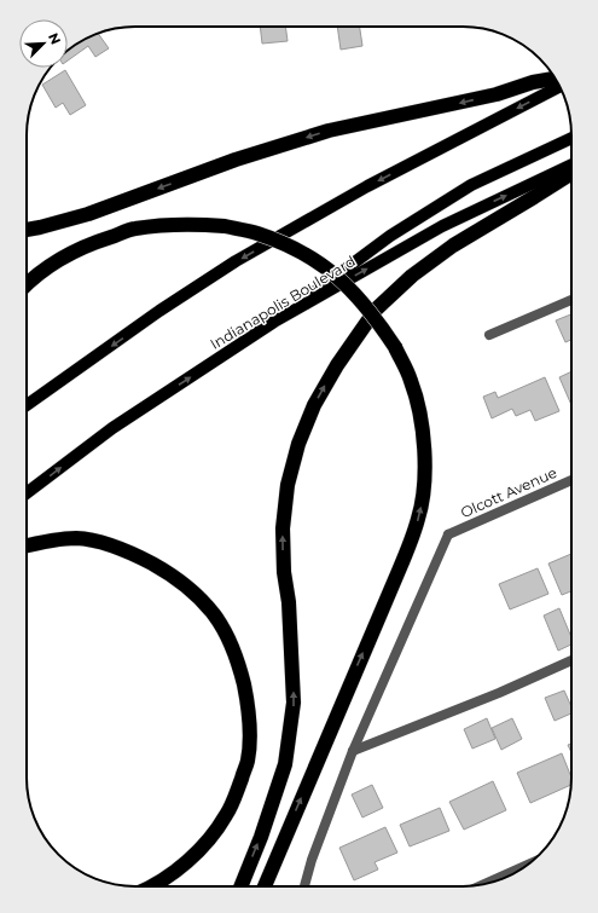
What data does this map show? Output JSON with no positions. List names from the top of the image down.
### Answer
{
  "streets": {
    "main road": ["Indianapolis Boulevard"],
    "street": ["Olcott Avenue"]
  },
  "north": "top right"
}
